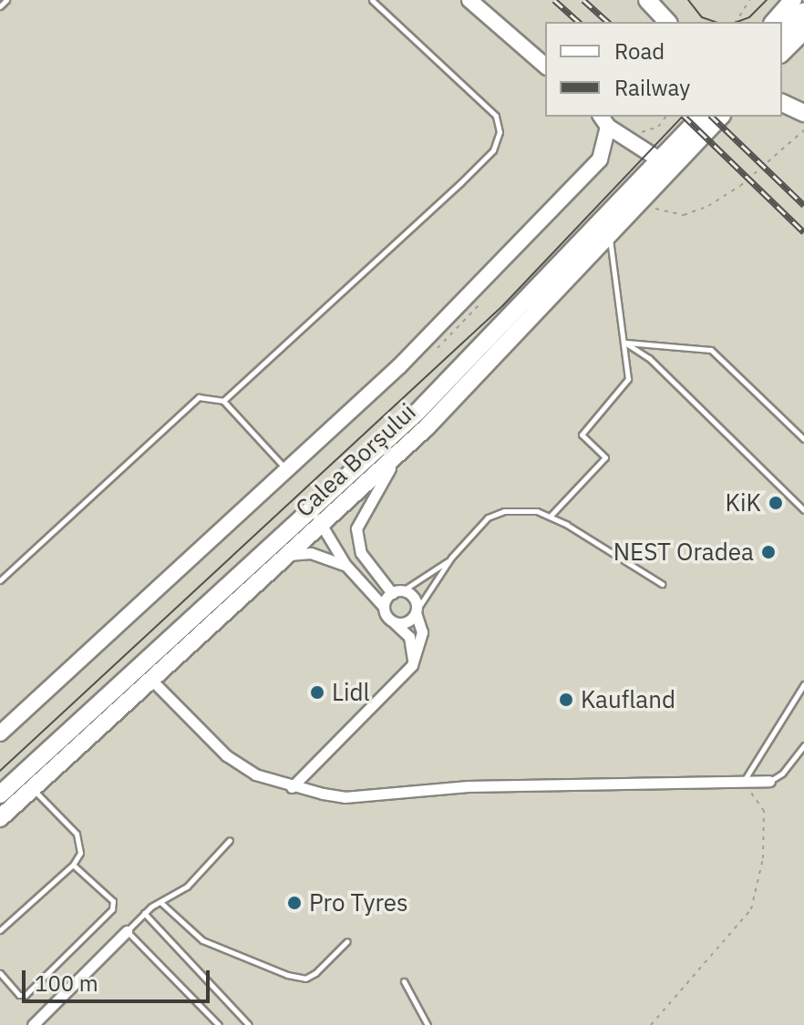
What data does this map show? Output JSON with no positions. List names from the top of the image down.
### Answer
{
  "streets": {
    "main road": ["Calea Borșului"]
  },
  "places": [
    "KiK",
    "NEST Oradea",
    "Lidl",
    "Kaufland",
    "Pro Tyres"
  ],
  "legend": ["Road", "Railway"],
  "scale_bar": "100 m"
}
